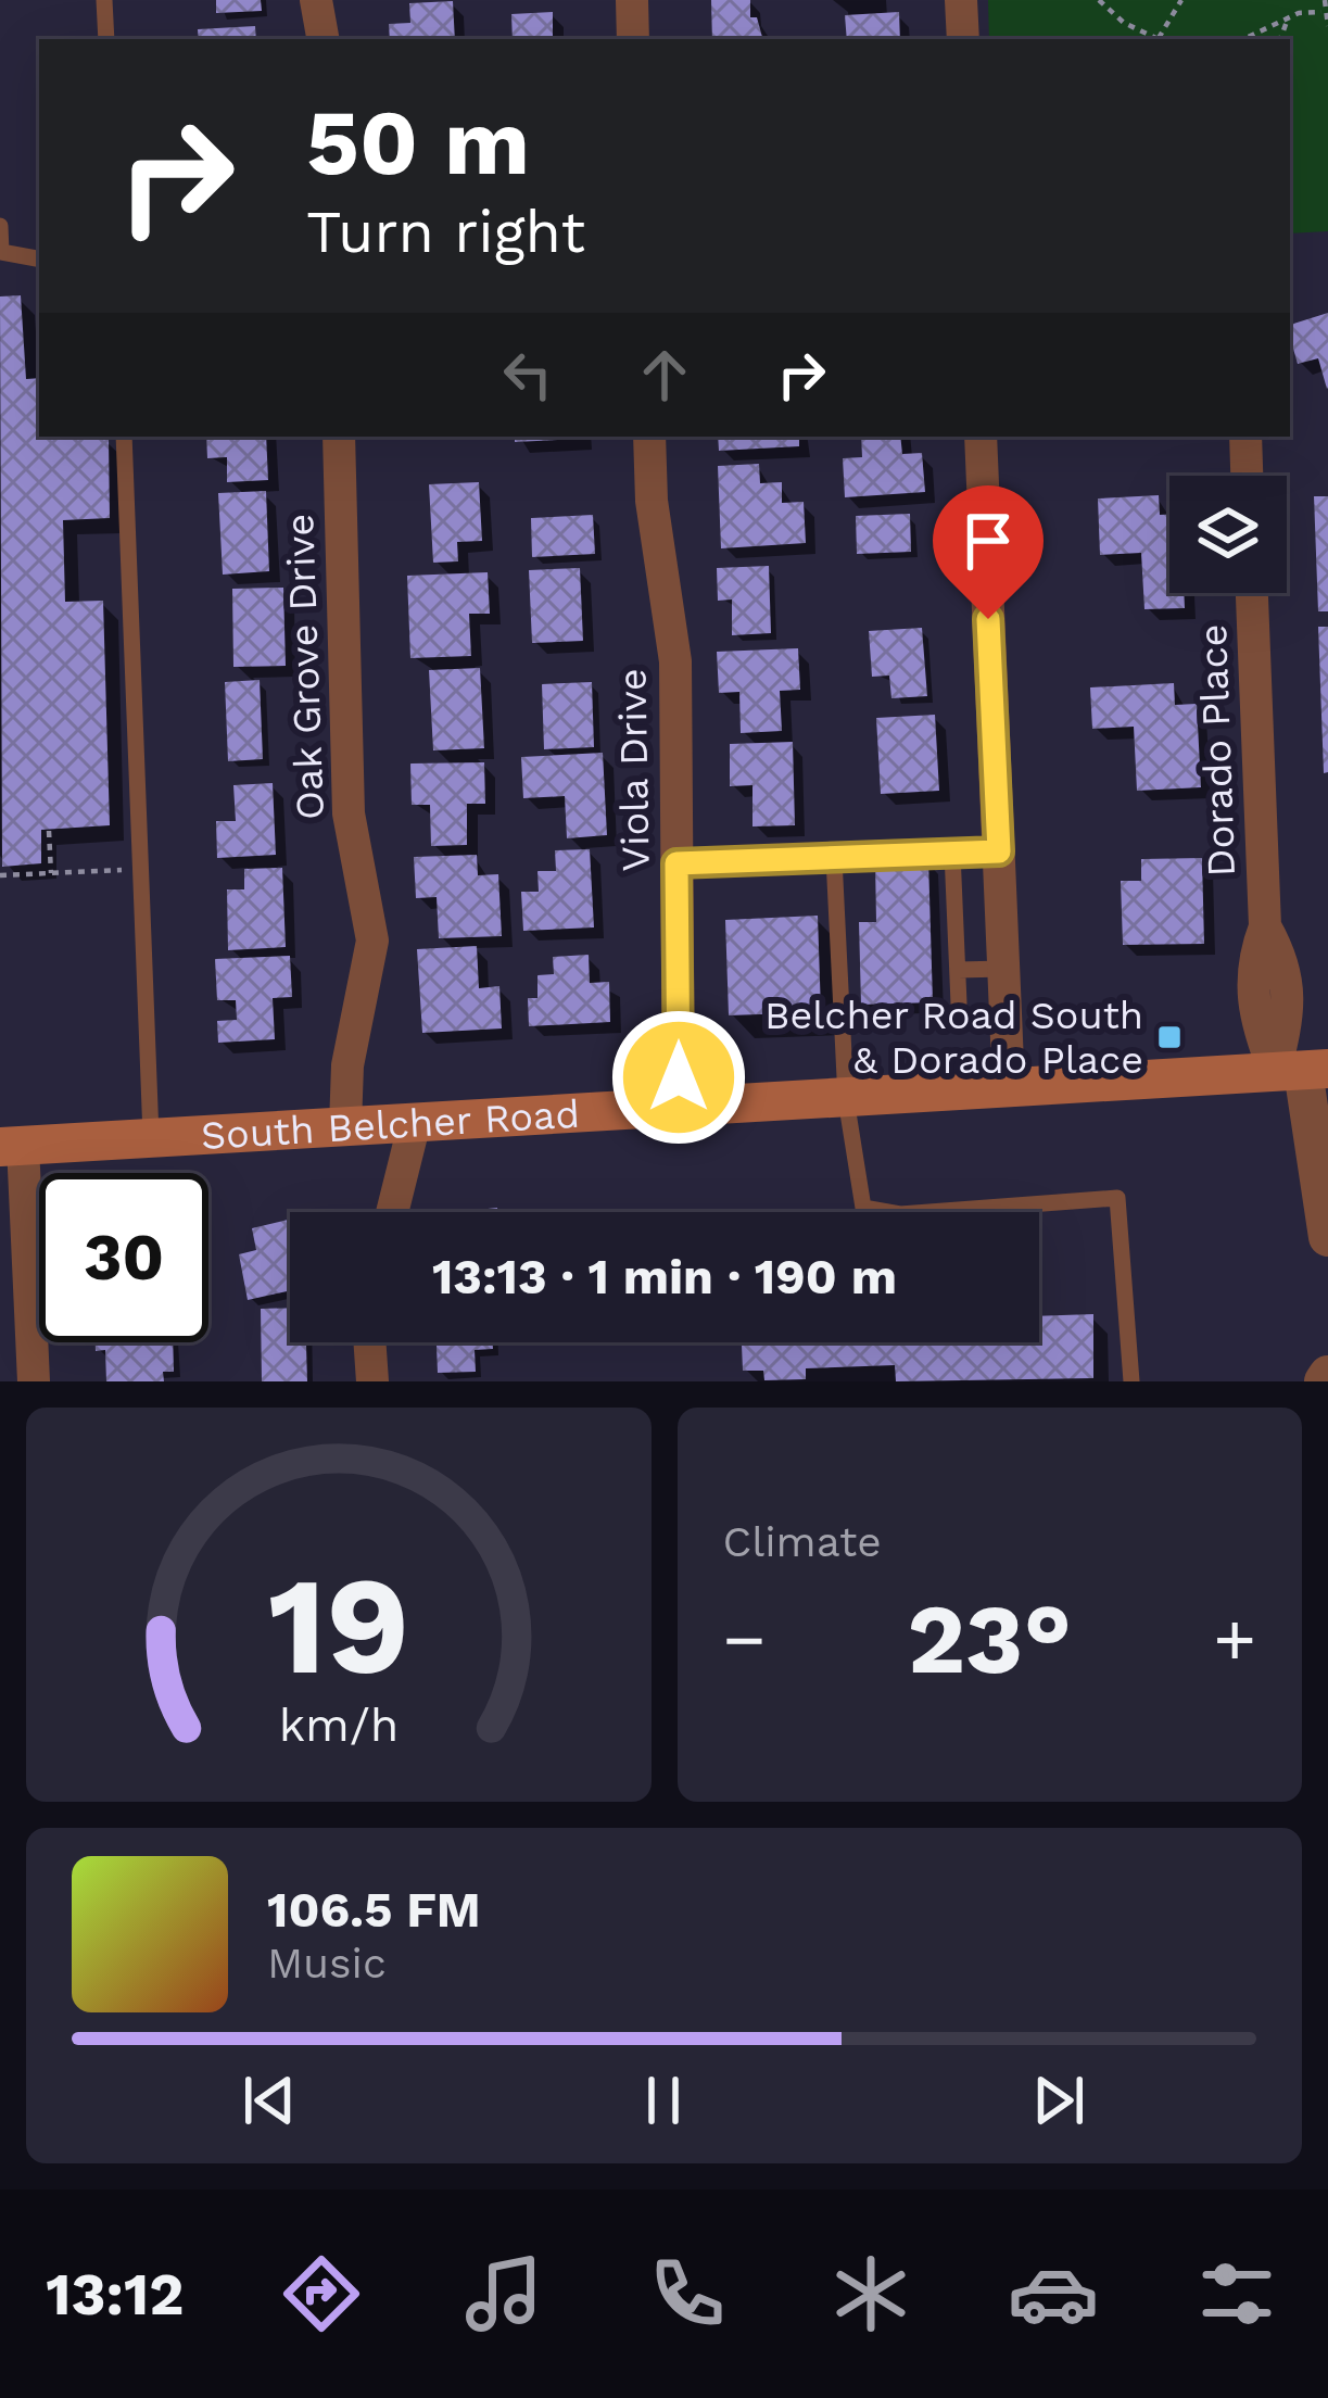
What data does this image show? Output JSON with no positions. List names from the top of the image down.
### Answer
{
  "streets": {
    "main road": ["South Belcher Road"],
    "street": ["Oak Grove Drive", "Dorado Place", "Viola Drive"]
  },
  "crossings": [
    ["Oak Grove Drive", "South Belcher Road"],
    ["Dorado Place", "South Belcher Road"],
    ["Viola Drive", "South Belcher Road"]
  ],
  "places": {
    "transit": ["Belcher Road South & Dorado Place"]
  },
  "page": {
    "turn": ["50 m", "Turn right"],
    "limit": "30",
    "trip": "13:13 · 1 min · 190 m",
    "tile": "Climate",
    "heat": ["−", "23°", "+"],
    "song": ["106.5 FM", "Music"],
    "tabs": "13:12",
    "gauge": ["19", "km/h"]
  }
}
